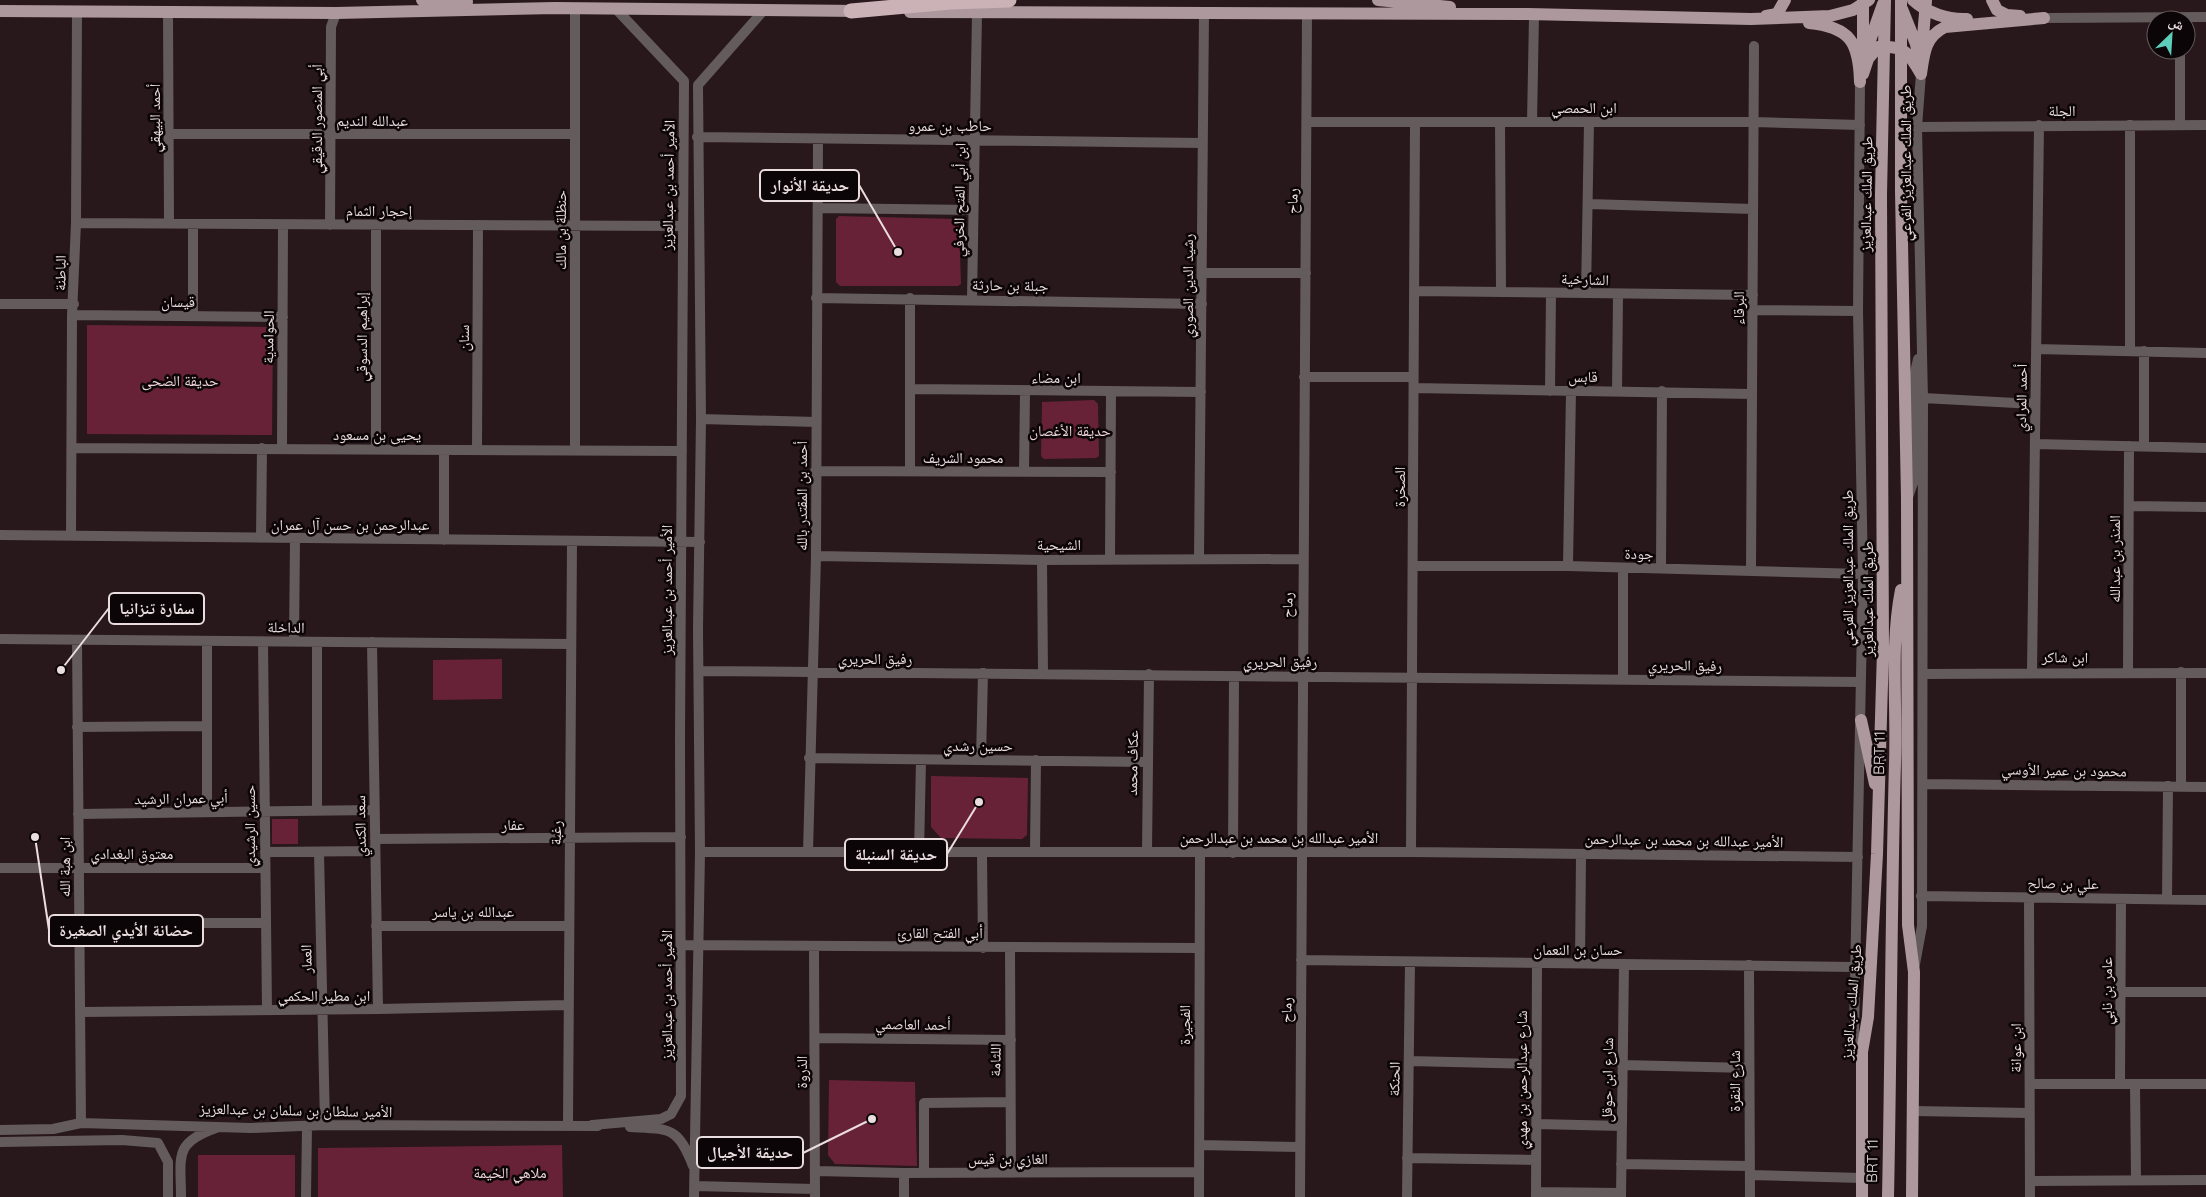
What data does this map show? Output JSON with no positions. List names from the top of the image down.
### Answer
{
  "streets": {
    "main road": ["طريق الملك عبدالعزيز", "BRT 11"],
    "street": [
      "ابن الحمصي",
      "الجلة",
      "أحمد البيهقي",
      "أبي المنصور الدقيقي",
      "عبدالله النديم",
      "حاطب بن عمرو",
      "طريق الملك عبدالعزيز الفرعي",
      "الأمير أحمد بن عبدالعزيز",
      "ابن أبي الفتح الخرفي",
      "رماح",
      "إحجار الثمام",
      "حنظلة بن مالك",
      "الباطنة",
      "الشارخية",
      "جبلة بن حارثة",
      "رشيد الدين الصوري",
      "قيسان",
      "البرقاء",
      "الحوامدية",
      "إبراهيم الدسوقي",
      "سنان",
      "قابس",
      "ابن مضاء",
      "أحمد المرادي",
      "يحيى بن مسعود",
      "محمود الشريف",
      "الصخرة",
      "أحمد بن المقتدر بالله",
      "عبدالرحمن بن حسن آل عمران",
      "الشيحية",
      "جودة",
      "المنذر بن عبدالله",
      "الداخلة",
      "ابن شاكر",
      "رفيق الحريري",
      "حسين رشدي",
      "عكاف محمد",
      "محمود بن عمير الأوسي",
      "أبي عمران الرشيد",
      "عفار",
      "حسين الرشيدي",
      "سعد الكندي",
      "رغبة",
      "الأمير عبدالله بن محمد بن عبدالرحمن",
      "معتوق البغدادي",
      "ابن هبة الله",
      "علي بن صالح",
      "عبدالله بن ياسر",
      "أبي الفتح القارئ",
      "حسان بن النعمان",
      "العمار",
      "عامر بن نابي",
      "ابن مطير الحكمي",
      "أحمد العاصمي",
      "الفجيرة",
      "ابن عوانة",
      "اللثامة",
      "الذروة",
      "الحنكة",
      "شارع عبدالرحمن بن مهدي",
      "شارع ابن حوقل",
      "شارع النقرة",
      "الأمير سلطان بن سلمان بن عبدالعزيز",
      "الغازي بن قيس"
    ]
  },
  "crossings": [
    ["ابن الحمصي", "طريق الملك عبدالعزيز الفرعي"],
    ["ابن الحمصي", "رماح"],
    ["ابن الحمصي", "البرقاء"],
    ["ابن الحمصي", "الصخرة"],
    ["الجلة", "طريق الملك عبدالعزيز الفرعي"],
    ["الجلة", "أحمد المرادي"],
    ["أحمد البيهقي", "عبدالله النديم"],
    ["أحمد البيهقي", "إحجار الثمام"],
    ["أبي المنصور الدقيقي", "عبدالله النديم"],
    ["أبي المنصور الدقيقي", "إحجار الثمام"],
    ["عبدالله النديم", "حنظلة بن مالك"],
    ["حاطب بن عمرو", "الأمير أحمد بن عبدالعزيز"],
    ["حاطب بن عمرو", "ابن أبي الفتح الخرفي"],
    ["حاطب بن عمرو", "رشيد الدين الصوري"],
    ["حاطب بن عمرو", "أحمد بن المقتدر بالله"],
    ["طريق الملك عبدالعزيز الفرعي", "طريق الملك عبدالعزيز"],
    ["طريق الملك عبدالعزيز الفرعي", "جودة"],
    ["طريق الملك عبدالعزيز الفرعي", "ابن شاكر"],
    ["طريق الملك عبدالعزيز الفرعي", "رفيق الحريري"],
    ["طريق الملك عبدالعزيز الفرعي", "محمود بن عمير الأوسي"],
    ["طريق الملك عبدالعزيز الفرعي", "الأمير عبدالله بن محمد بن عبدالرحمن"],
    ["طريق الملك عبدالعزيز الفرعي", "علي بن صالح"],
    ["طريق الملك عبدالعزيز الفرعي", "حسان بن النعمان"],
    ["الأمير أحمد بن عبدالعزيز", "إحجار الثمام"],
    ["الأمير أحمد بن عبدالعزيز", "يحيى بن مسعود"],
    ["الأمير أحمد بن عبدالعزيز", "عبدالرحمن بن حسن آل عمران"],
    ["الأمير أحمد بن عبدالعزيز", "رفيق الحريري"],
    ["الأمير أحمد بن عبدالعزيز", "عفار"],
    ["الأمير أحمد بن عبدالعزيز", "الأمير عبدالله بن محمد بن عبدالرحمن"],
    ["الأمير أحمد بن عبدالعزيز", "أبي الفتح القارئ"],
    ["الأمير أحمد بن عبدالعزيز", "الأمير سلطان بن سلمان بن عبدالعزيز"],
    ["طريق الملك عبدالعزيز", "BRT 11"],
    ["ابن أبي الفتح الخرفي", "جبلة بن حارثة"],
    ["رماح", "قابس"],
    ["رماح", "الشيحية"],
    ["رماح", "رفيق الحريري"],
    ["رماح", "الأمير عبدالله بن محمد بن عبدالرحمن"],
    ["رماح", "حسان بن النعمان"],
    ["إحجار الثمام", "حنظلة بن مالك"],
    ["إحجار الثمام", "الباطنة"],
    ["إحجار الثمام", "الحوامدية"],
    ["إحجار الثمام", "إبراهيم الدسوقي"],
    ["إحجار الثمام", "سنان"],
    ["حنظلة بن مالك", "يحيى بن مسعود"],
    ["الباطنة", "قيسان"],
    ["الباطنة", "يحيى بن مسعود"],
    ["الباطنة", "عبدالرحمن بن حسن آل عمران"],
    ["الشارخية", "البرقاء"],
    ["الشارخية", "الصخرة"],
    ["جبلة بن حارثة", "رشيد الدين الصوري"],
    ["جبلة بن حارثة", "أحمد بن المقتدر بالله"],
    ["رشيد الدين الصوري", "ابن مضاء"],
    ["رشيد الدين الصوري", "الشيحية"],
    ["قيسان", "الحوامدية"],
    ["البرقاء", "قابس"],
    ["البرقاء", "جودة"],
    ["الحوامدية", "يحيى بن مسعود"],
    ["إبراهيم الدسوقي", "يحيى بن مسعود"],
    ["سنان", "يحيى بن مسعود"],
    ["قابس", "الصخرة"],
    ["أحمد المرادي", "ابن شاكر"],
    ["محمود الشريف", "أحمد بن المقتدر بالله"],
    ["الصخرة", "جودة"],
    ["الصخرة", "رفيق الحريري"],
    ["الصخرة", "الأمير عبدالله بن محمد بن عبدالرحمن"],
    ["أحمد بن المقتدر بالله", "الشيحية"],
    ["أحمد بن المقتدر بالله", "رفيق الحريري"],
    ["أحمد بن المقتدر بالله", "حسين رشدي"],
    ["أحمد بن المقتدر بالله", "الأمير عبدالله بن محمد بن عبدالرحمن"],
    ["عبدالرحمن بن حسن آل عمران", "رغبة"],
    ["المنذر بن عبدالله", "ابن شاكر"],
    ["الداخلة", "حسين الرشيدي"],
    ["الداخلة", "سعد الكندي"],
    ["الداخلة", "رغبة"],
    ["الداخلة", "ابن هبة الله"],
    ["رفيق الحريري", "عكاف محمد"],
    ["حسين رشدي", "عكاف محمد"],
    ["عكاف محمد", "الأمير عبدالله بن محمد بن عبدالرحمن"],
    ["أبي عمران الرشيد", "حسين الرشيدي"],
    ["أبي عمران الرشيد", "سعد الكندي"],
    ["أبي عمران الرشيد", "ابن هبة الله"],
    ["عفار", "سعد الكندي"],
    ["عفار", "رغبة"],
    ["حسين الرشيدي", "معتوق البغدادي"],
    ["حسين الرشيدي", "ابن مطير الحكمي"],
    ["سعد الكندي", "عبدالله بن ياسر"],
    ["سعد الكندي", "ابن مطير الحكمي"],
    ["رغبة", "عبدالله بن ياسر"],
    ["رغبة", "ابن مطير الحكمي"],
    ["رغبة", "الأمير سلطان بن سلمان بن عبدالعزيز"],
    ["الأمير عبدالله بن محمد بن عبدالرحمن", "الفجيرة"],
    ["معتوق البغدادي", "ابن هبة الله"],
    ["ابن هبة الله", "ابن مطير الحكمي"],
    ["ابن هبة الله", "الأمير سلطان بن سلمان بن عبدالعزيز"],
    ["علي بن صالح", "عامر بن نابي"],
    ["علي بن صالح", "ابن عوانة"],
    ["أبي الفتح القارئ", "الفجيرة"],
    ["أبي الفتح القارئ", "اللثامة"],
    ["أبي الفتح القارئ", "الذروة"],
    ["حسان بن النعمان", "الحنكة"],
    ["حسان بن النعمان", "شارع عبدالرحمن بن مهدي"],
    ["حسان بن النعمان", "شارع ابن حوقل"],
    ["حسان بن النعمان", "شارع النقرة"],
    ["العمار", "ابن مطير الحكمي"],
    ["العمار", "الأمير سلطان بن سلمان بن عبدالعزيز"],
    ["أحمد العاصمي", "اللثامة"],
    ["أحمد العاصمي", "الذروة"],
    ["الفجيرة", "الغازي بن قيس"],
    ["اللثامة", "الغازي بن قيس"],
    ["الذروة", "الغازي بن قيس"]
  ],
  "parks": ["حديقة الضحى", "حديقة الأغصان", "ملاهي الخيمة"],
  "places": [
    "حديقة الأنوار",
    "سفارة تنزانيا",
    "حديقة السنبلة",
    "حضانة الأيدي الصغيرة",
    "حديقة الأجيال"
  ],
  "north": "top right"
}
